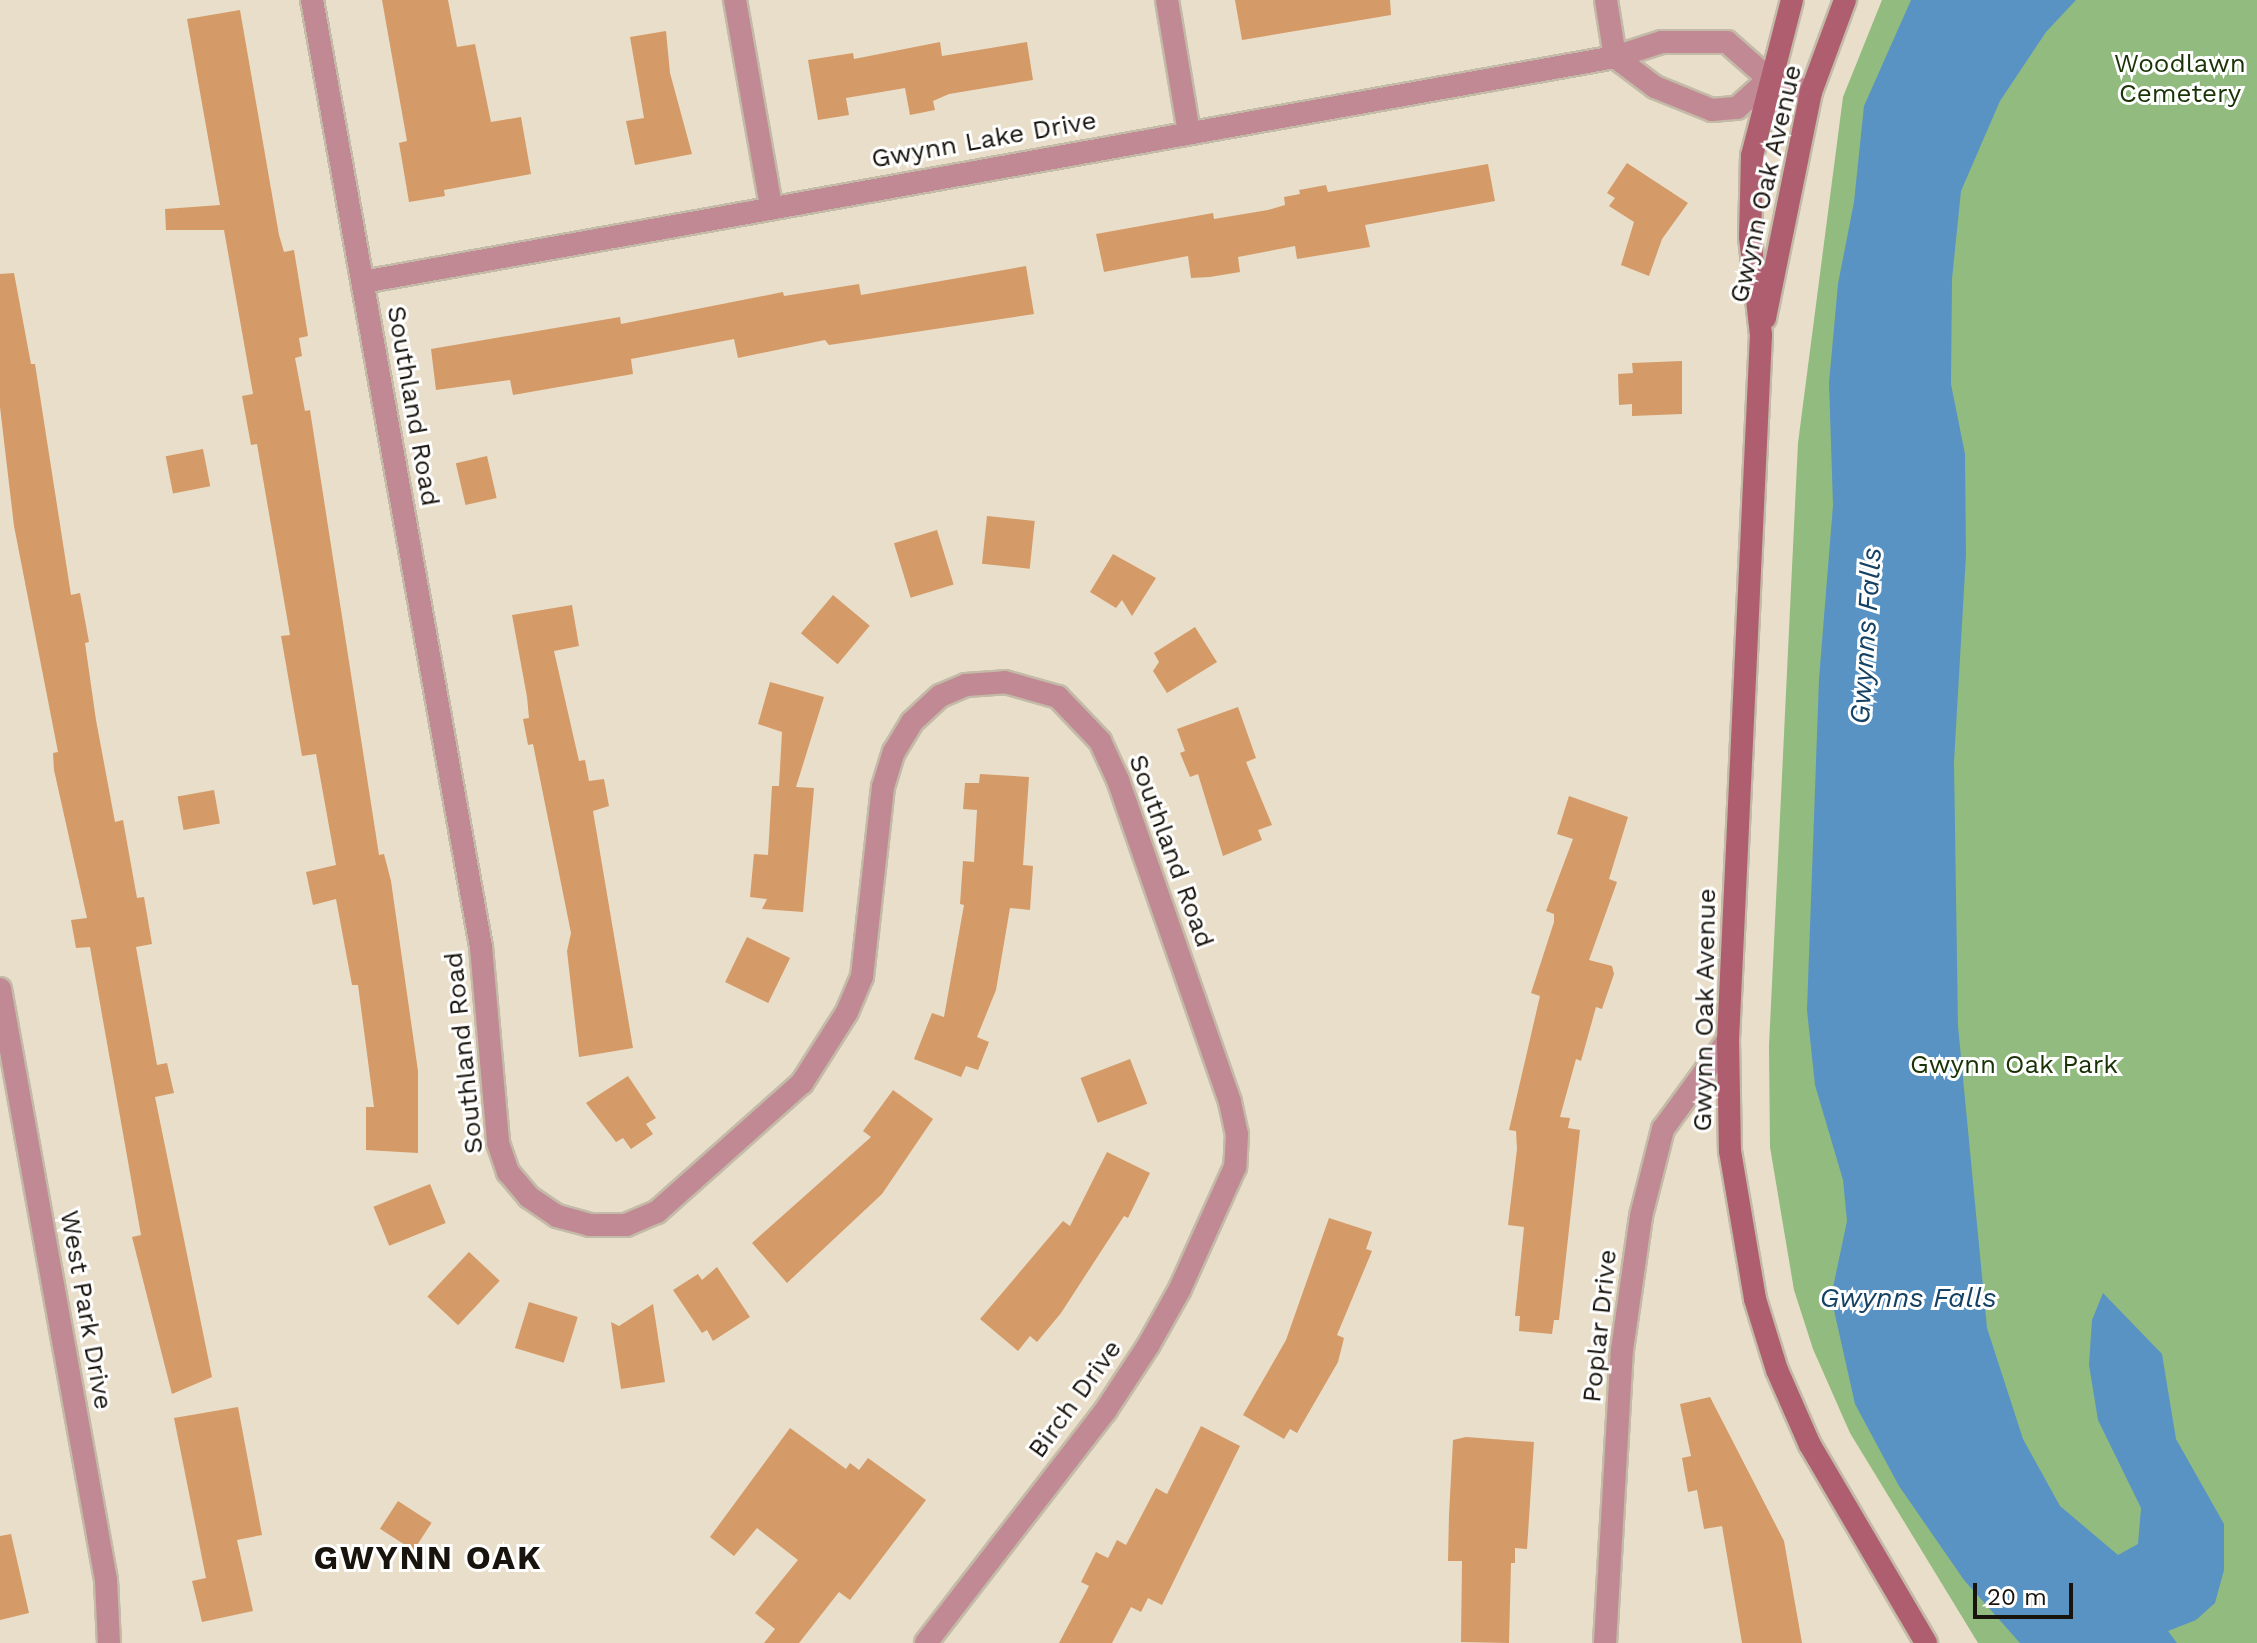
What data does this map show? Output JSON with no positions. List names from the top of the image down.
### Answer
{
  "streets": {
    "main road": ["Gwynn Oak Avenue"],
    "street": [
      "Gwynn Lake Drive",
      "Southland Road",
      "West Park Drive",
      "Poplar Drive",
      "Birch Drive"
    ]
  },
  "crossings": [
    ["Gwynn Lake Drive", "Gwynn Oak Avenue"],
    ["Gwynn Lake Drive", "Southland Road"],
    ["Gwynn Oak Avenue", "Poplar Drive"],
    ["Southland Road", "Birch Drive"]
  ],
  "districts": ["GWYNN OAK"],
  "water": ["Gwynns Falls"],
  "parks": ["Woodlawn Cemetery", "Gwynn Oak Park"],
  "scale_bar": "20 m"
}
